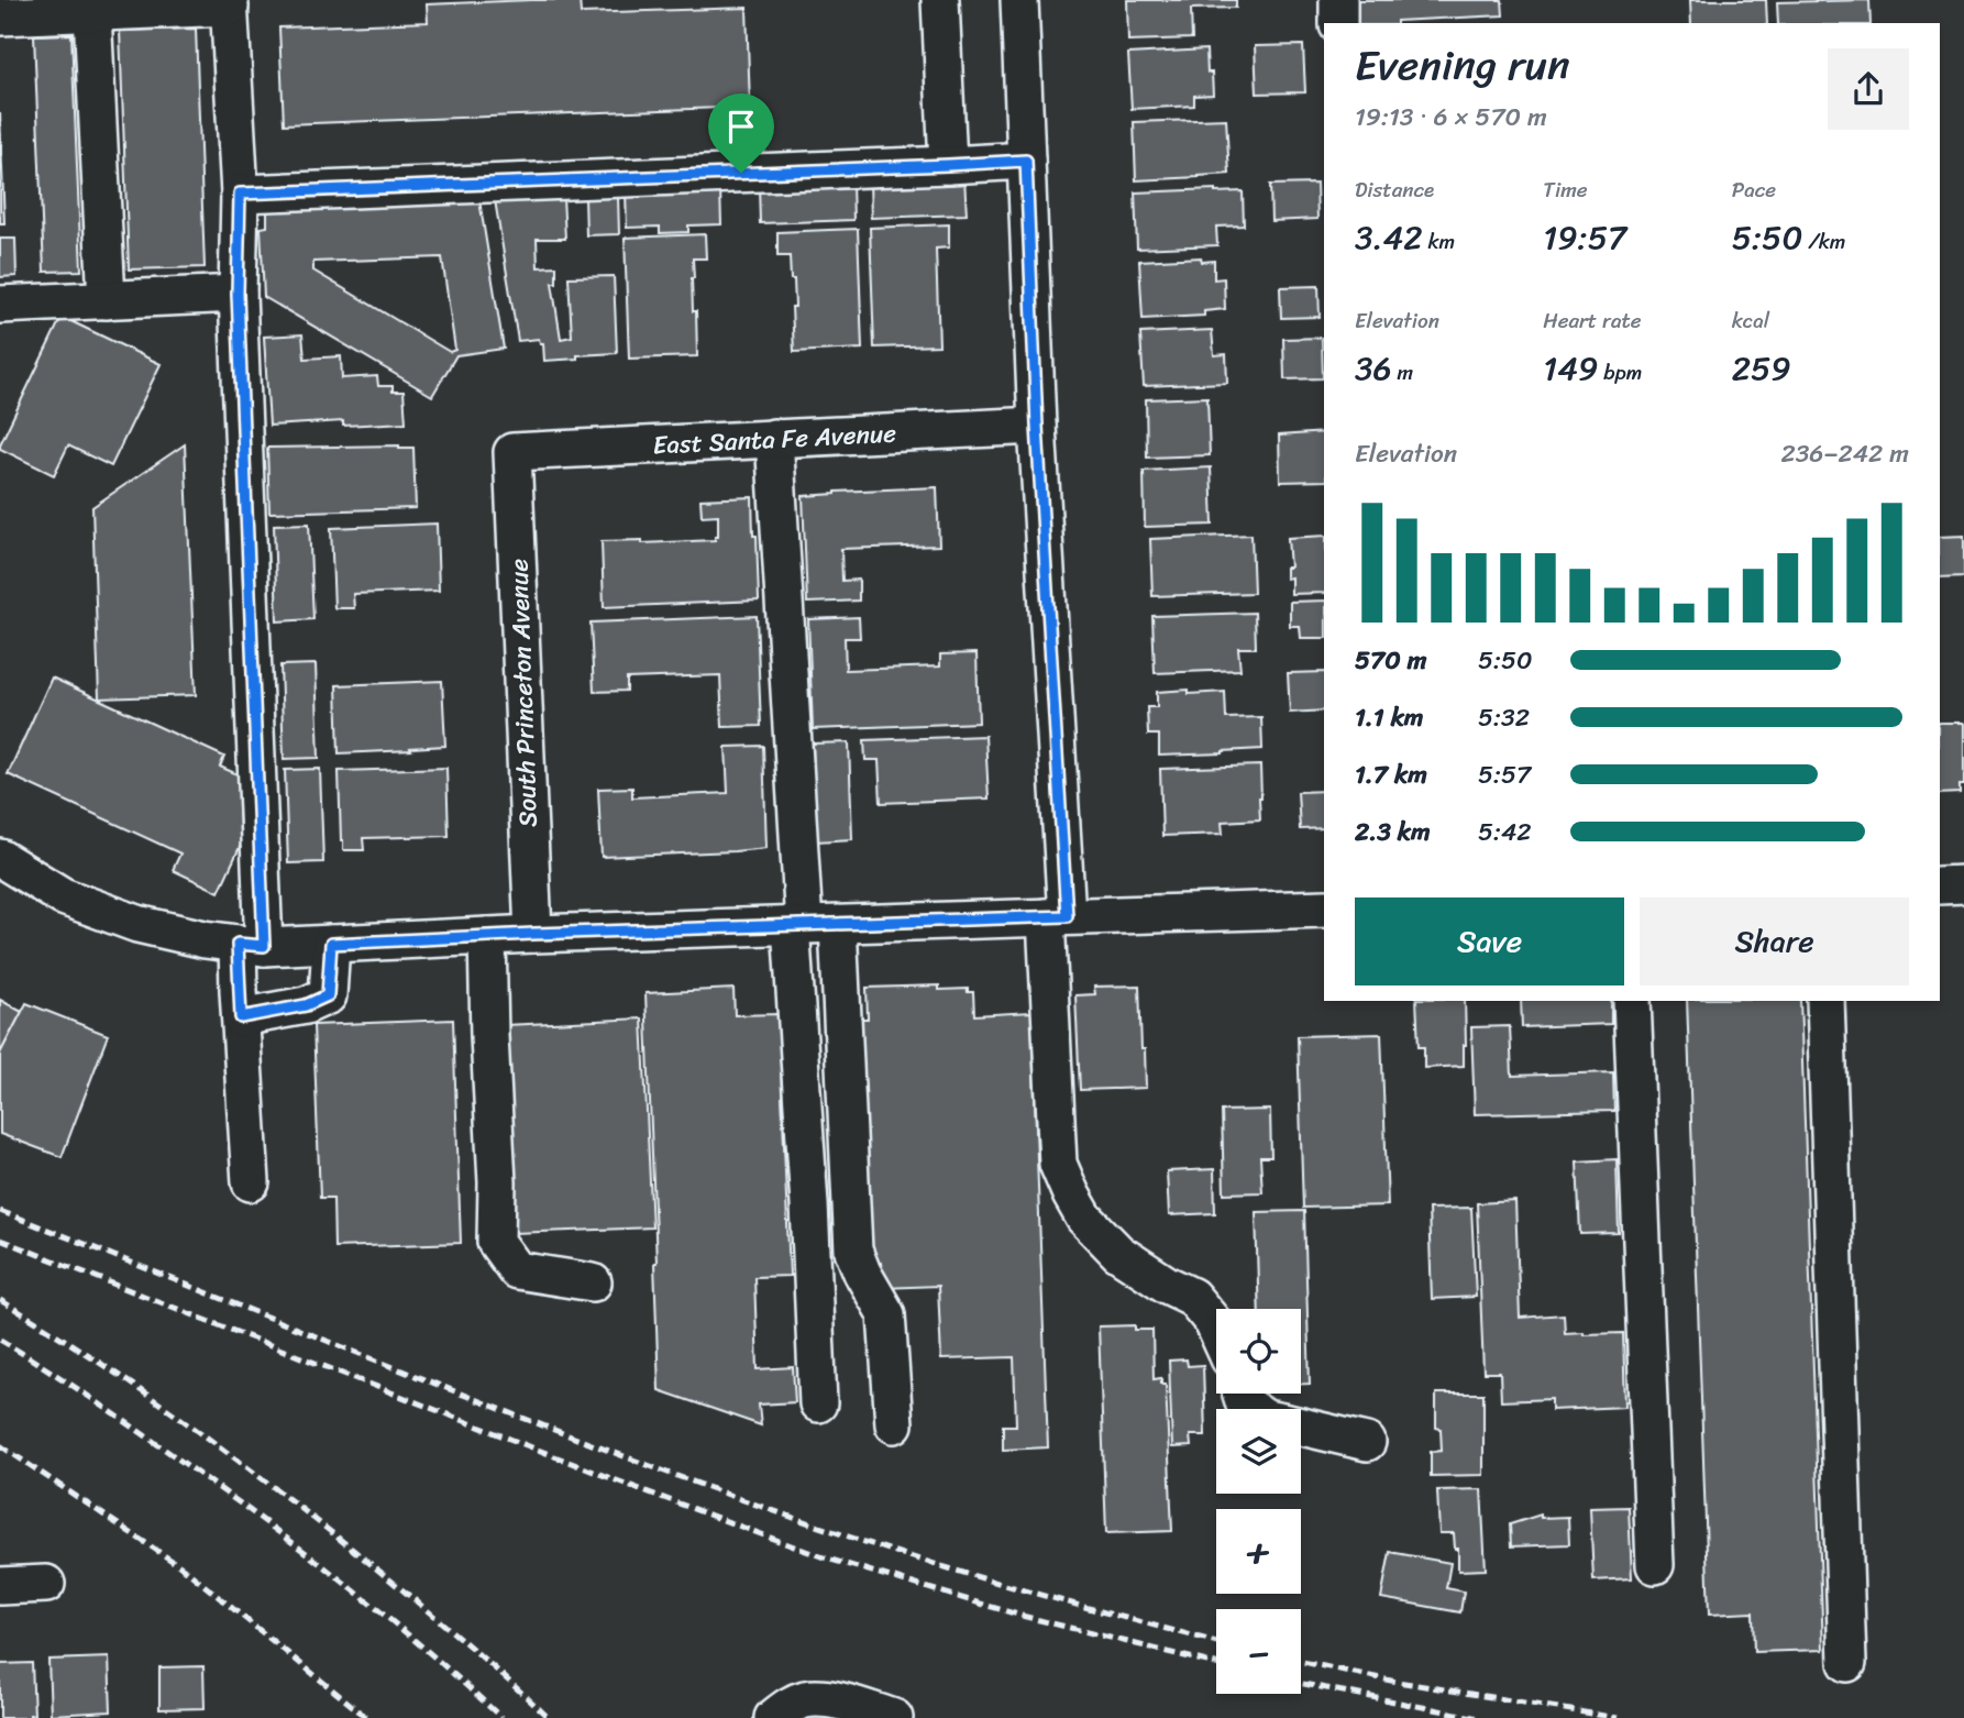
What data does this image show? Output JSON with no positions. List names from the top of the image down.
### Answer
{
  "streets": {
    "street": ["East Santa Fe Avenue", "South Princeton Avenue"]
  },
  "crossings": [
    ["East Santa Fe Avenue", "South Princeton Avenue"]
  ],
  "page": {
    "heading": ["Evening run", "19:13 · 6 × 570 m"],
    "stats": [
      ["Distance", "3.42 km"],
      ["Time", "19:57"],
      ["Pace", "5:50 /km"],
      ["Elevation", "36 m"],
      ["Heart rate", "149 bpm"],
      ["kcal", "259"]
    ],
    "chart": ["Elevation", "236–242 m"],
    "list": [
      {
        "name": "570 m",
        "note": "5:50"
      },
      {
        "name": "1.1 km",
        "note": "5:32"
      },
      {
        "name": "1.7 km",
        "note": "5:57"
      },
      {
        "name": "2.3 km",
        "note": "5:42"
      }
    ],
    "buttons": ["Save", "Share"],
    "map_buttons": ["+", "−"]
  }
}
